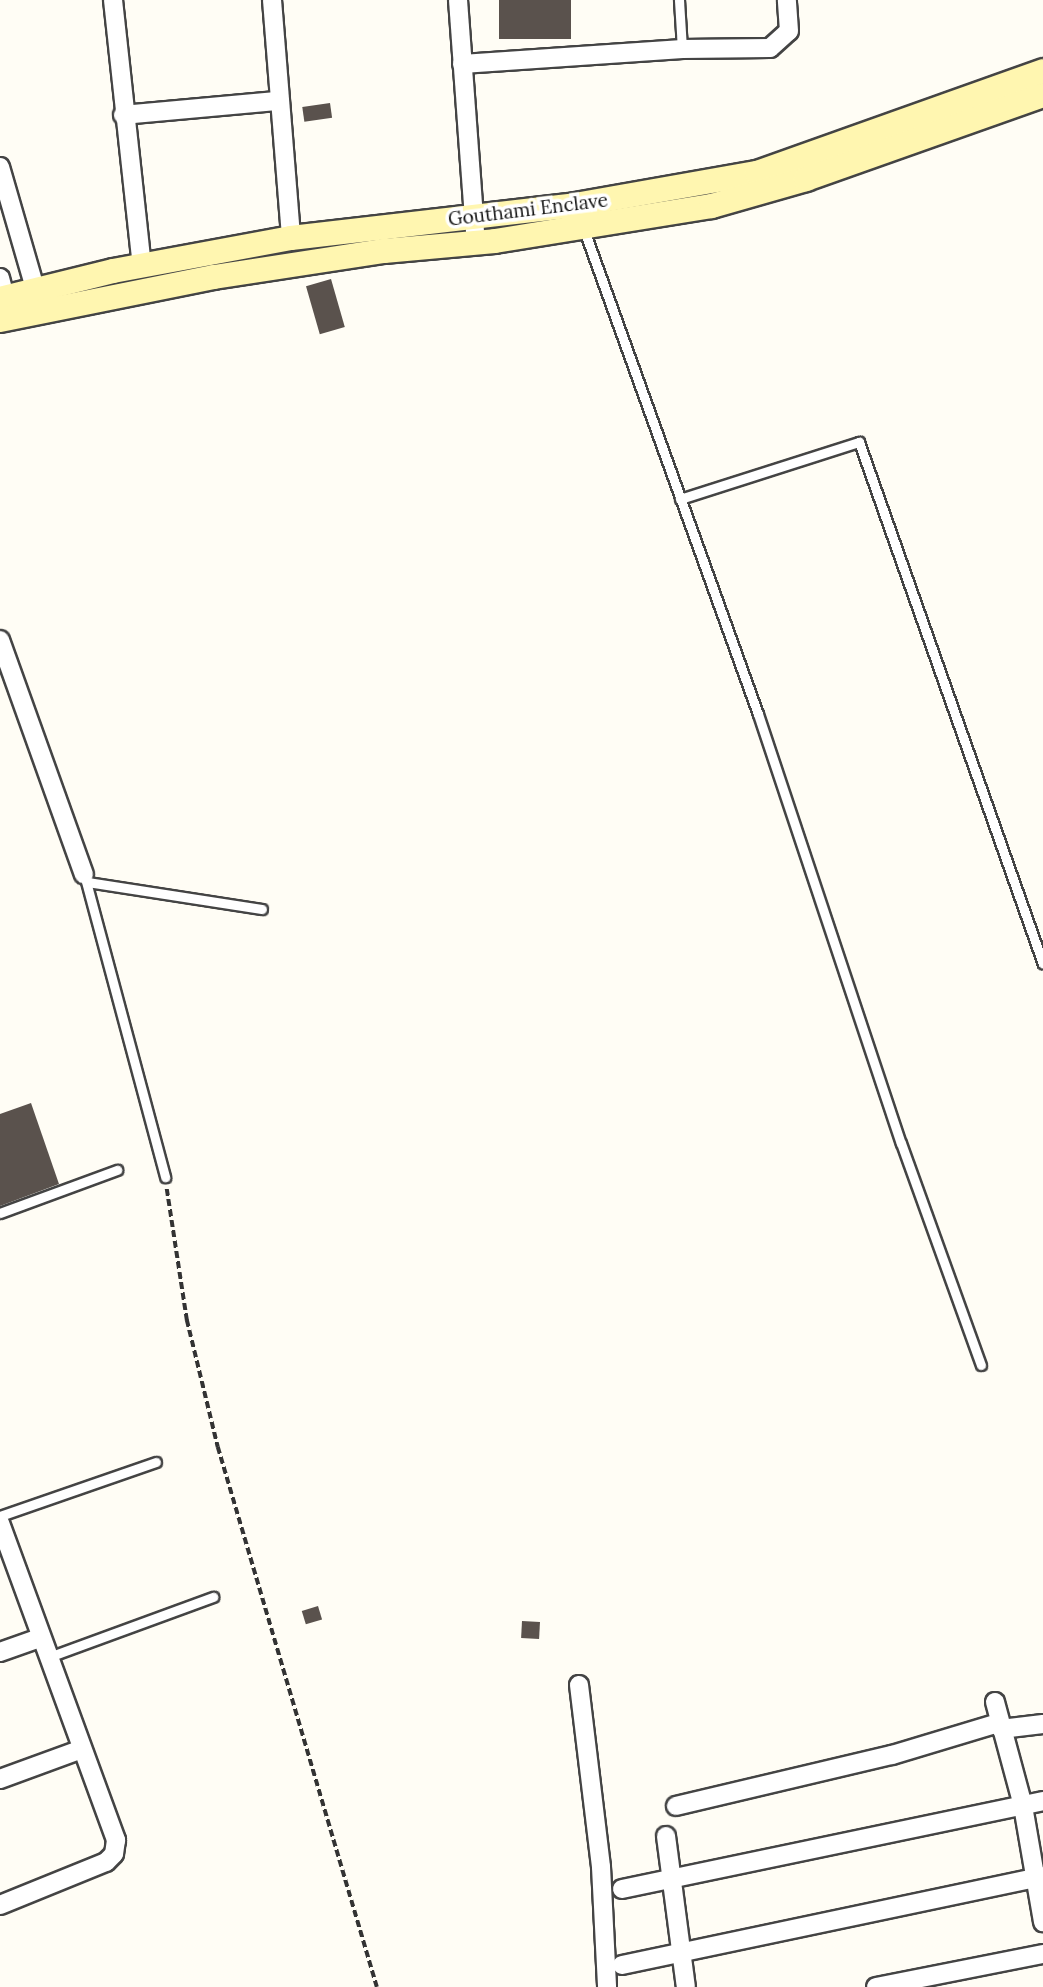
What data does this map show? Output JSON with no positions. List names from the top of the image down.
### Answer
{
  "streets": {
    "street": ["Gouthami Enclave"]
  }
}
